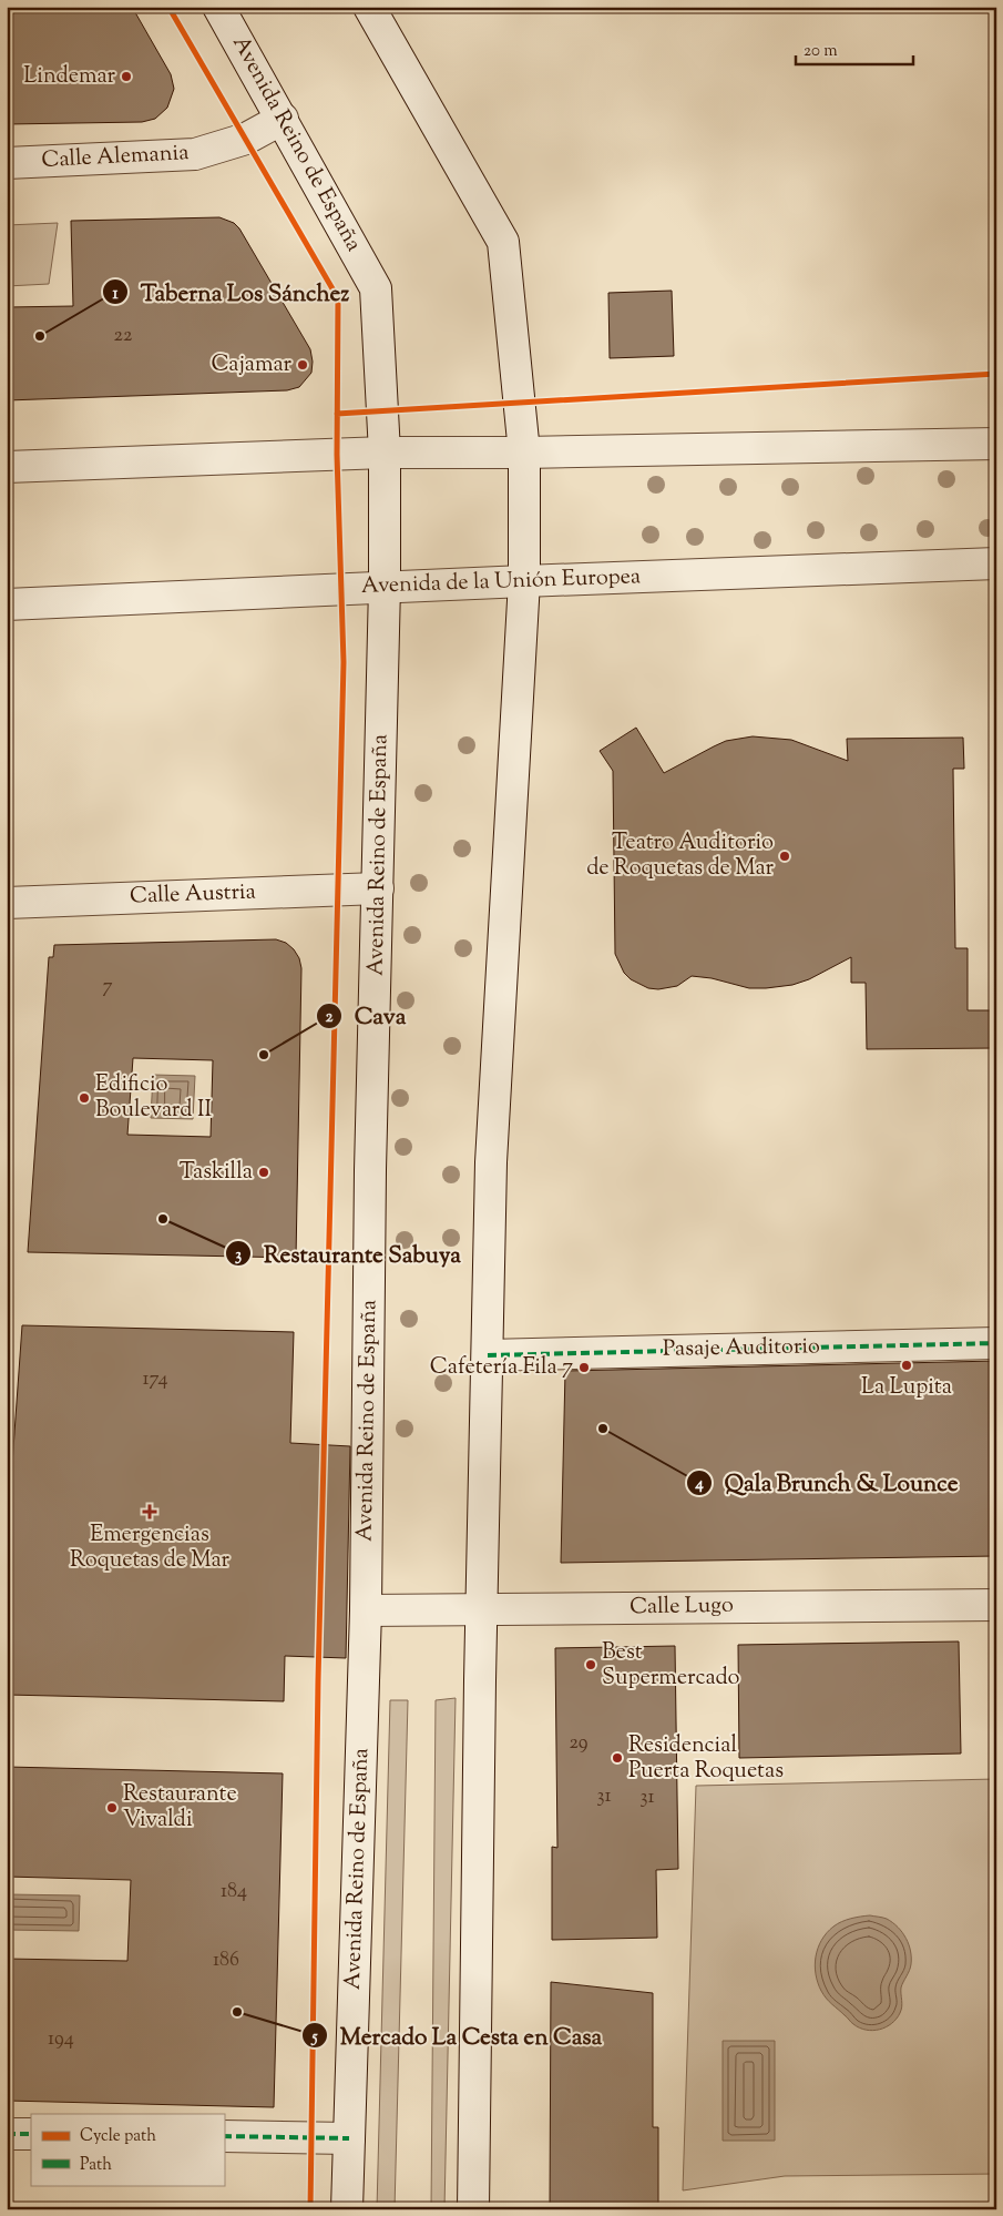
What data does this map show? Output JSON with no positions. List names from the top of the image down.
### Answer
{
  "streets": {
    "street": [
      "Avenida Reino de España",
      "Calle Alemania",
      "Avenida de la Unión Europea",
      "Calle Austria",
      "Pasaje Auditorio",
      "Calle Lugo"
    ]
  },
  "crossings": [
    ["Avenida Reino de España", "Calle Alemania"],
    ["Avenida Reino de España", "Avenida de la Unión Europea"],
    ["Avenida Reino de España", "Calle Austria"],
    ["Avenida Reino de España", "Calle Lugo"]
  ],
  "places": {
    "other": [
      "Lindemar",
      "Taberna Los Sánchez",
      "Cajamar",
      "Teatro Auditorio de Roquetas de Mar",
      "Cava",
      "Edificio Boulevard II",
      "Taskilla",
      "Restaurante Sabuya",
      "La Lupita",
      "Cafetería Fila 7",
      "Qala Brunch & Lounce",
      "Best Supermercado",
      "Residencial Puerta Roquetas",
      "Restaurante Vivaldi",
      "Mercado La Cesta en Casa"
    ],
    "health": ["Emergencias Roquetas de Mar"]
  },
  "house_numbers": [
    "22",
    "7",
    "174",
    "29",
    "31",
    "31",
    "184",
    "186",
    "194"
  ],
  "legend": ["Cycle path", "Path"],
  "scale_bar": "20 m"
}
